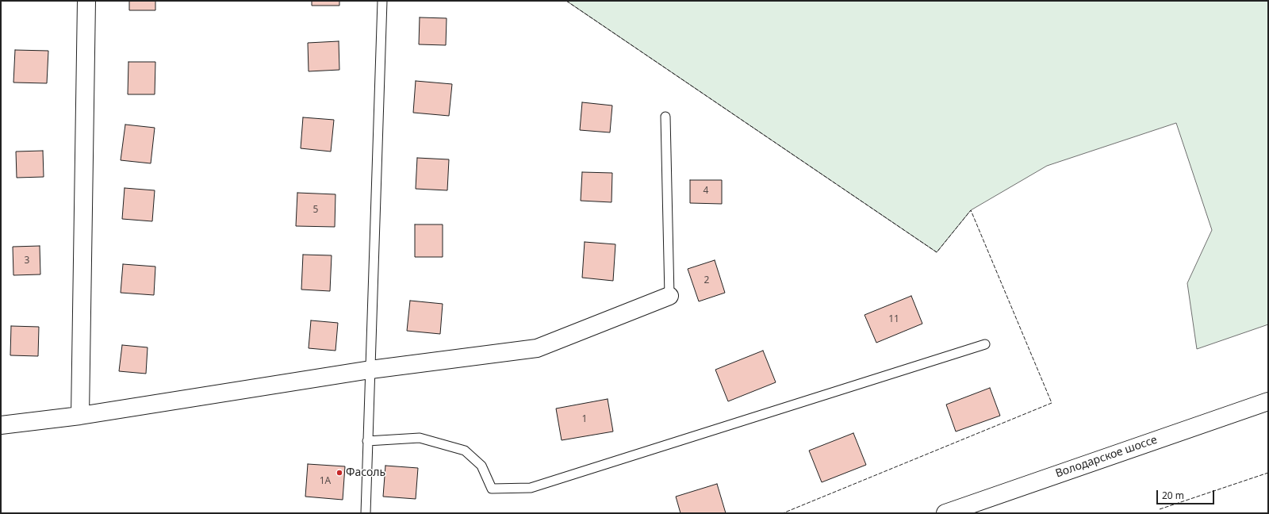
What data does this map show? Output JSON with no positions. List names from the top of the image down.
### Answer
{
  "streets": {
    "street": ["Володарское шоссе"]
  },
  "places": ["Фасоль"],
  "house_numbers": [
    "4",
    "5",
    "3",
    "2",
    "11",
    "1",
    "1А"
  ],
  "scale_bar": "20 m"
}
